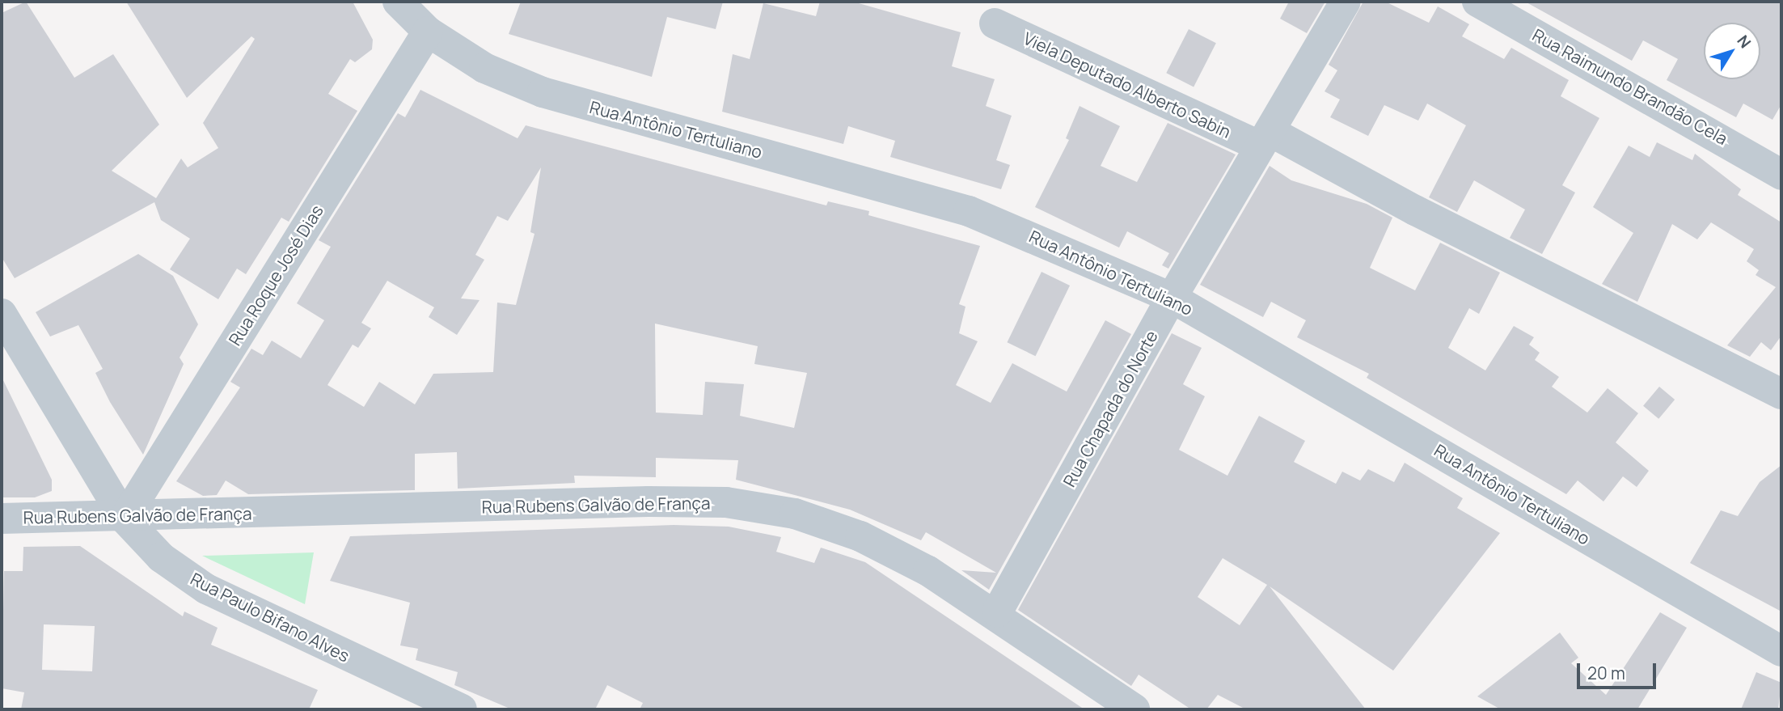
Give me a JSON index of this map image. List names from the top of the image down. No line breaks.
{"streets":{"street":["Viela Deputado Alberto Sabin","Rua Raimundo Brandão Cela","Rua Antônio Tertuliano","Rua Roque José Dias","Rua Chapada do Norte","Rua Rubens Galvão de França","Rua Paulo Bifano Alves"]},"crossings":[["Viela Deputado Alberto Sabin","Rua Chapada do Norte"],["Rua Antônio Tertuliano","Rua Roque José Dias"],["Rua Antônio Tertuliano","Rua Chapada do Norte"],["Rua Roque José Dias","Rua Rubens Galvão de França"],["Rua Roque José Dias","Rua Paulo Bifano Alves"],["Rua Chapada do Norte","Rua Rubens Galvão de França"],["Rua Rubens Galvão de França","Rua Paulo Bifano Alves"]],"scale_bar":"20 m","north":"top right"}
